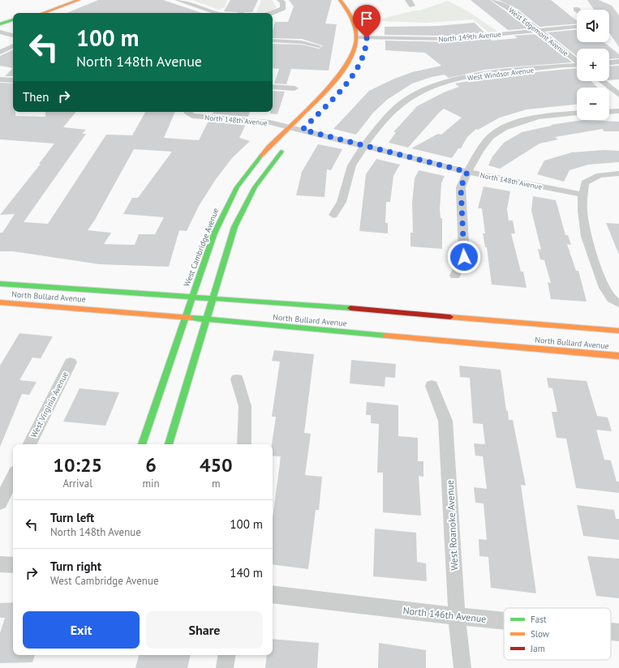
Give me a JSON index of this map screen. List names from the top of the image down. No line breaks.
{"streets":{"street":["West Edgemont Avenue","North 149th Avenue","West Windsor Avenue","North 148th Avenue","West Cambridge Avenue","North Bullard Avenue","West Virginia Avenue","West Roanoke Avenue","North 146th Avenue"]},"crossings":[["West Edgemont Avenue","North 149th Avenue"],["North 149th Avenue","West Cambridge Avenue"],["West Windsor Avenue","North 148th Avenue"],["North 148th Avenue","West Cambridge Avenue"],["West Cambridge Avenue","North Bullard Avenue"],["West Roanoke Avenue","North 146th Avenue"]],"legend":["Fast","Slow","Jam"],"page":{"map_buttons":["+","−"],"turn":["100 m","North 148th Avenue"],"then":"Then","eta":["10:25","Arrival","6","min","450","m"],"list":[{"name":"Turn left","note":"North 148th Avenue","value":"100 m"},{"name":"Turn right","note":"West Cambridge Avenue","value":"140 m"}],"buttons":["Exit","Share"]}}
